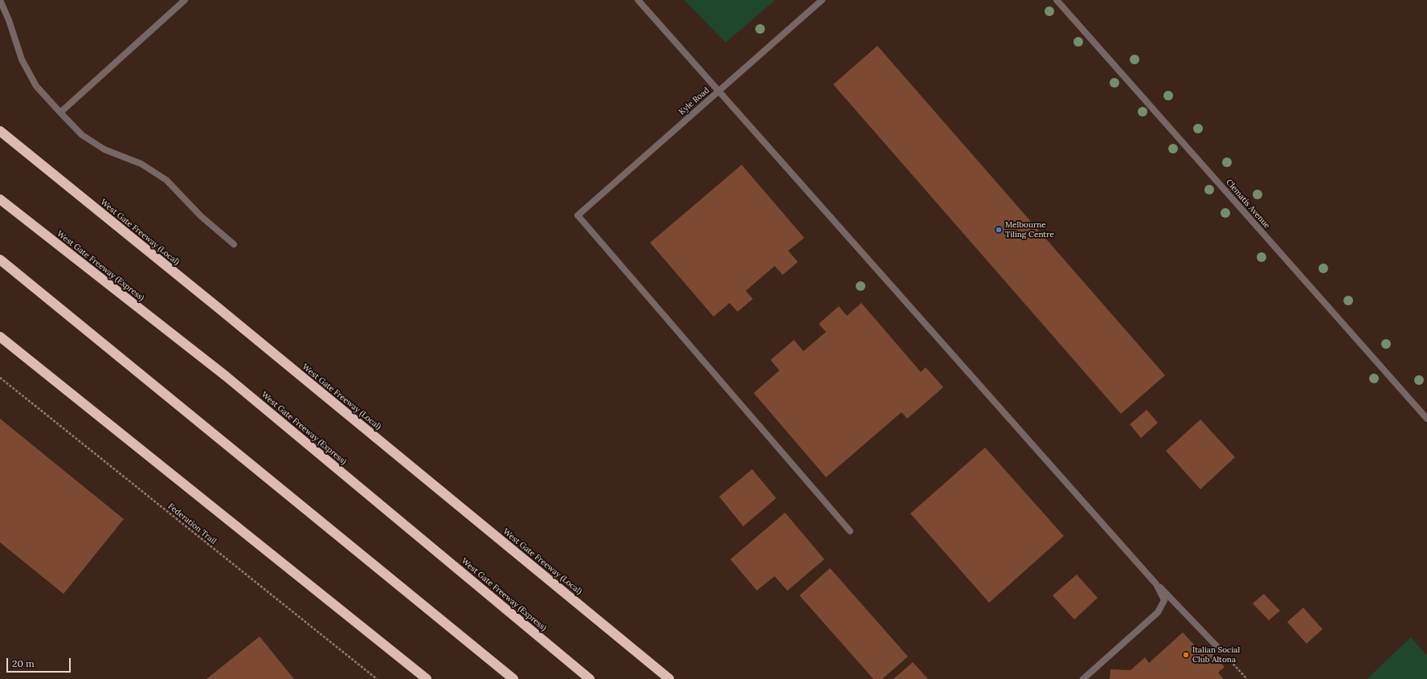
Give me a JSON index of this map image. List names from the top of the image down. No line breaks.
{"streets":{"highway":["West Gate Freeway (Local)","West Gate Freeway (Express)"],"street":["Kyle Road","Clematis Avenue"],"path":["Federation Trail"]},"places":["Melbourne Tiling Centre","Italian Social Club Altona"],"scale_bar":"20 m"}
